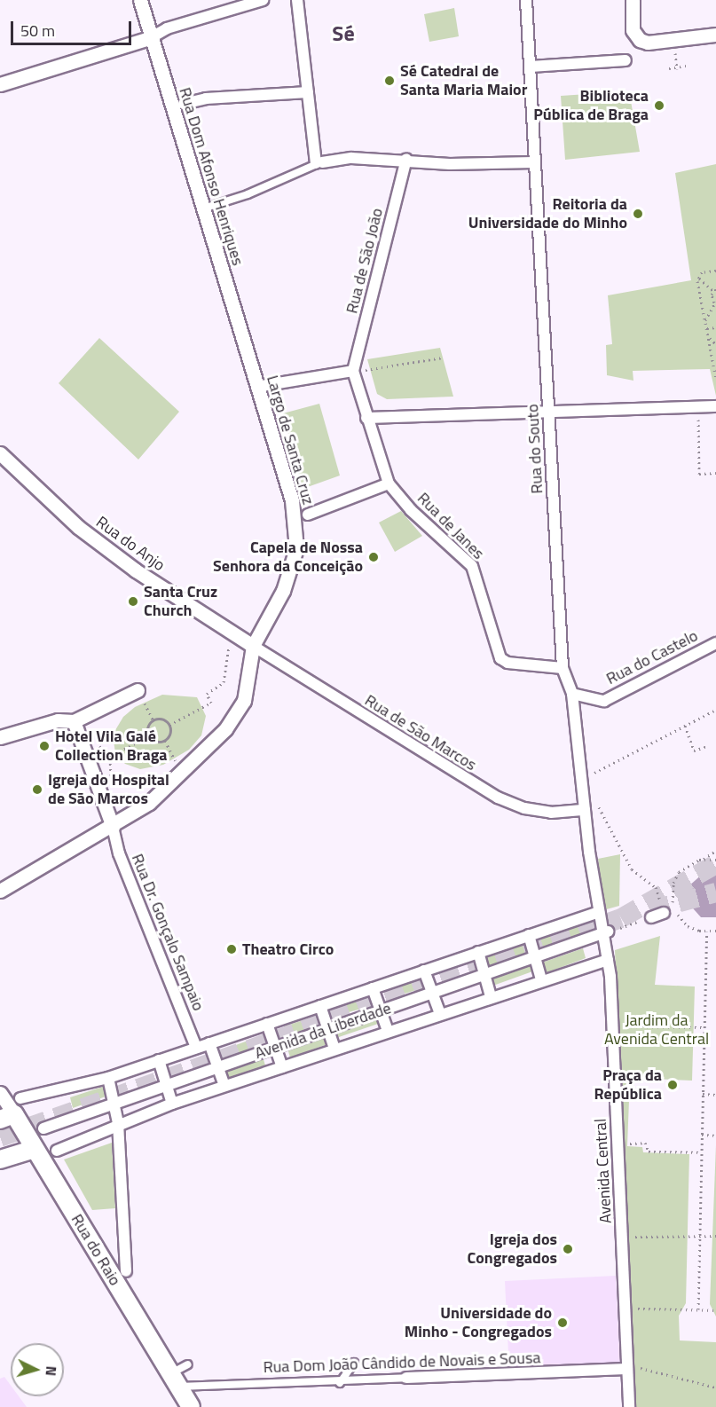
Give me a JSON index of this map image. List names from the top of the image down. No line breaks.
{"streets":{"street":["Rua Dom Afonso Henriques","Rua de São João","Largo de Santa Cruz","Rua do Souto","Rua de Janes","Rua do Anjo","Rua do Castelo","Rua de São Marcos","Rua Dr. Gonçalo Sampaio","Avenida da Liberdade","Avenida Central","Rua do Raio","Rua Dom João Cândido de Novais e Sousa"]},"crossings":[["Rua Dom Afonso Henriques","Largo de Santa Cruz"],["Largo de Santa Cruz","Rua do Anjo"],["Largo de Santa Cruz","Rua de São Marcos"],["Largo de Santa Cruz","Rua Dr. Gonçalo Sampaio"],["Rua do Souto","Rua de Janes"],["Rua do Souto","Rua do Castelo"],["Rua do Souto","Rua de São Marcos"],["Rua do Souto","Avenida Central"],["Rua do Anjo","Rua de São Marcos"],["Rua de São Marcos","Avenida Central"],["Avenida da Liberdade","Avenida Central"],["Avenida Central","Rua Dom João Cândido de Novais e Sousa"],["Rua do Raio","Rua Dom João Cândido de Novais e Sousa"]],"districts":["Sé"],"parks":["Jardim da Avenida Central"],"places":["Sé Catedral de Santa Maria Maior","Biblioteca Pública de Braga","Reitoria da Universidade do Minho","Capela de Nossa Senhora da Conceição","Santa Cruz Church","Hotel Vila Galé Collection Braga","Igreja do Hospital de São Marcos","Theatro Circo","Praça da República","Igreja dos Congregados","Universidade do Minho - Congregados"],"scale_bar":"50 m","north":"right"}
